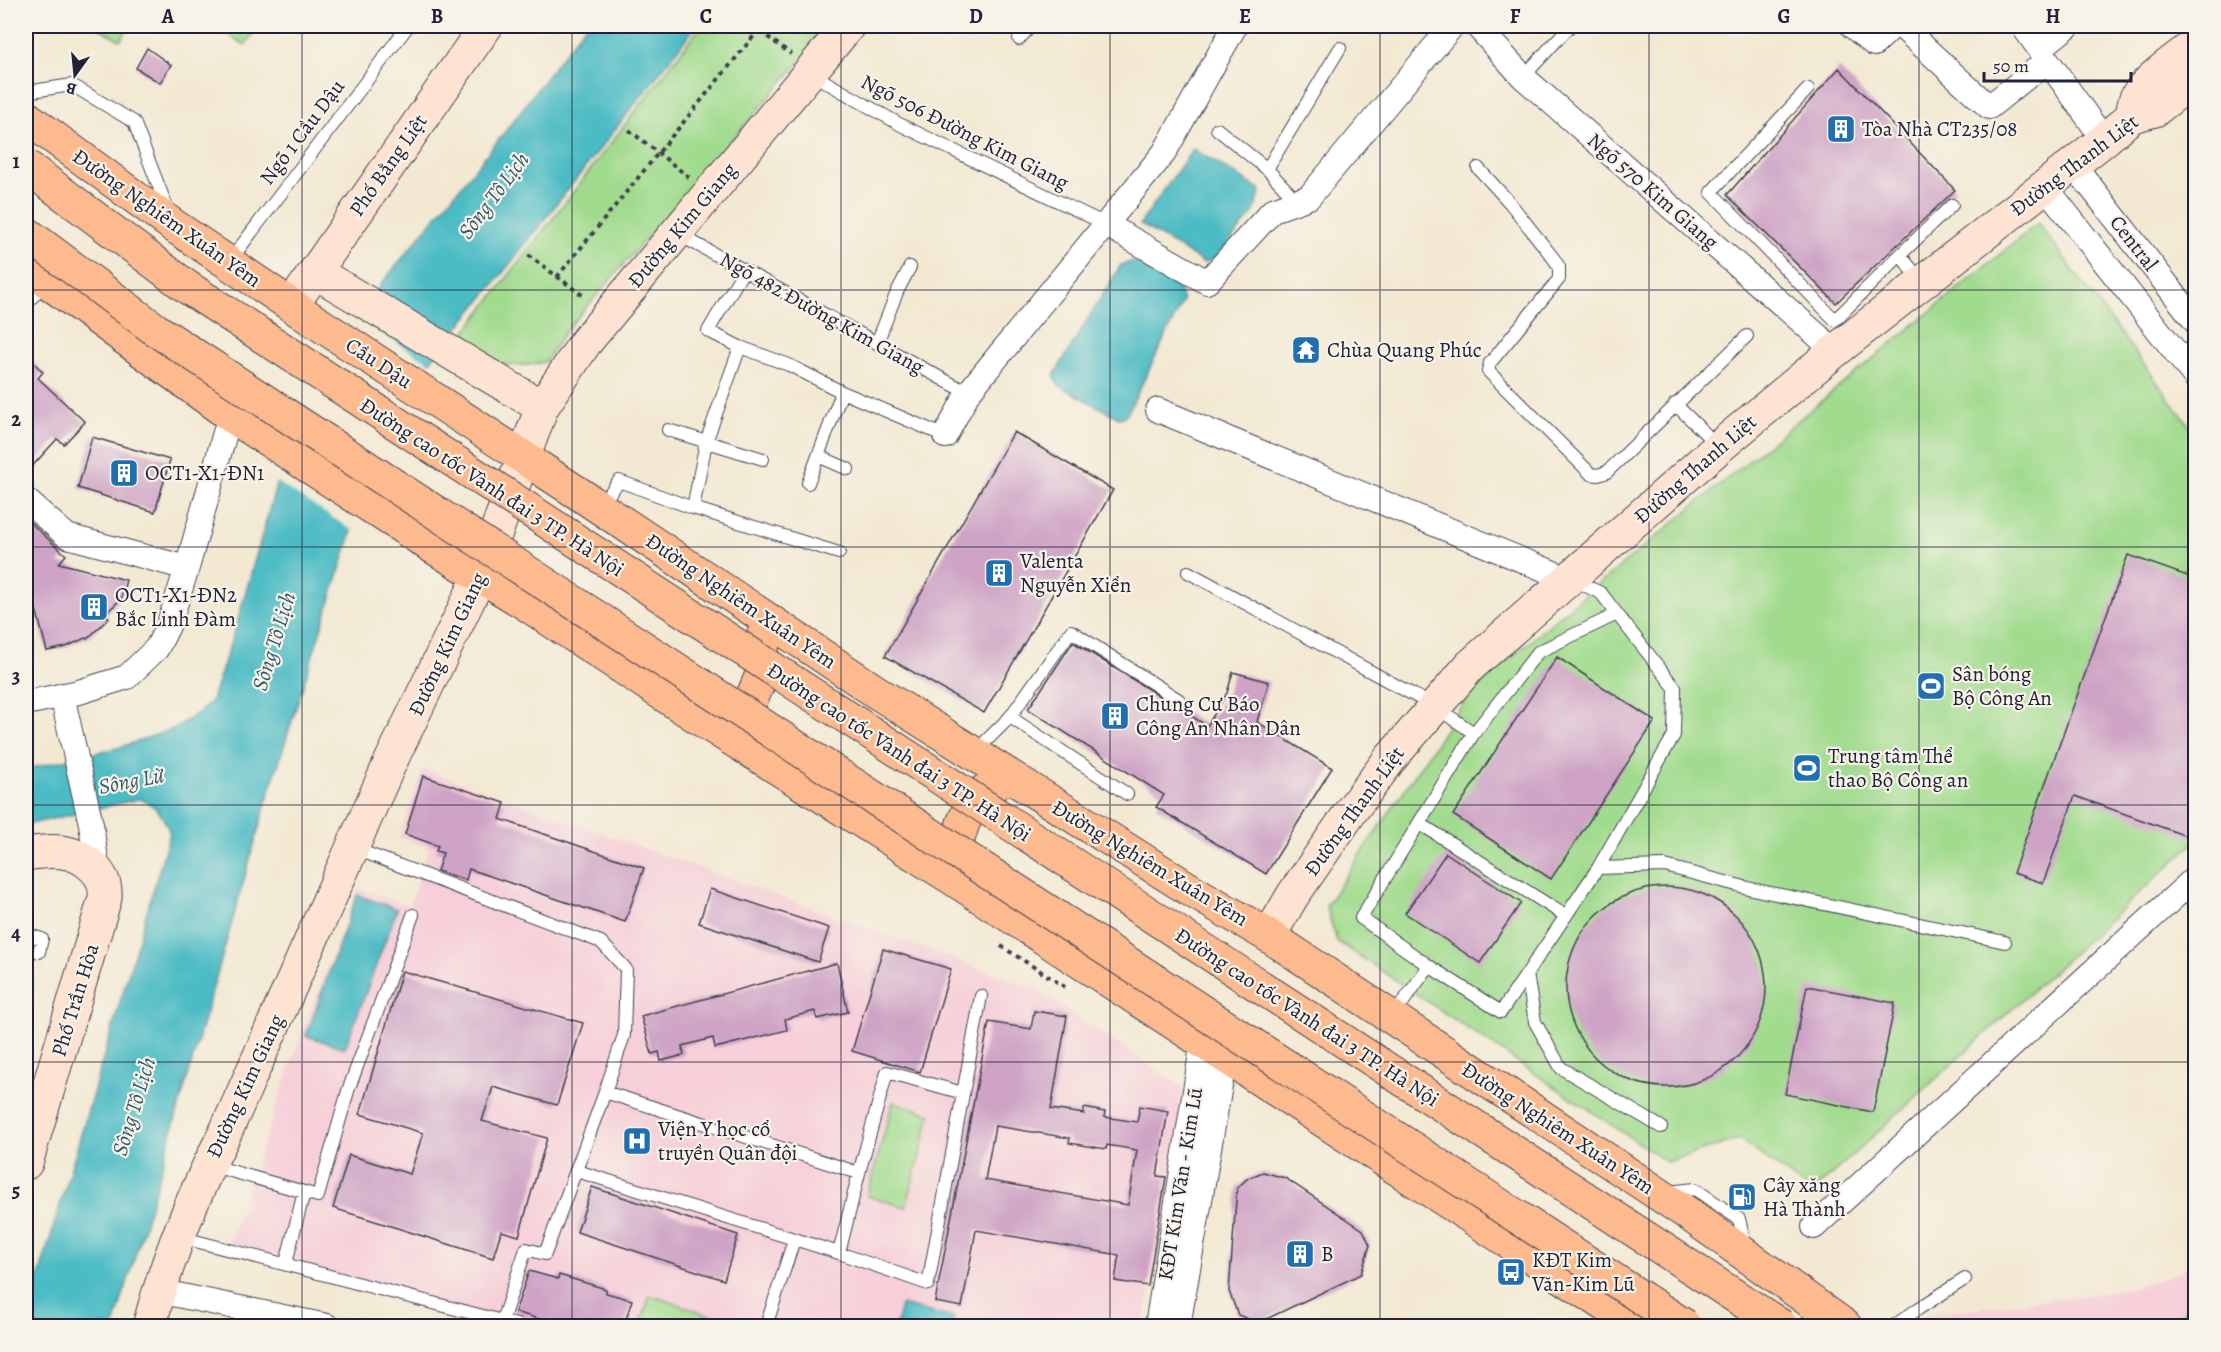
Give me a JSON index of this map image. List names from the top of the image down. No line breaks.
{"streets":{"main road":["Đường Nghiêm Xuân Yêm","Cầu Dậu","Đường cao tốc Vành đai 3 TP. Hà Nội"],"street":["Phố Bằng Liệt","Đường Thanh Liệt","Ngõ 570 Kim Giang","Đường Kim Giang","Central","Phố Trần Hòa","KĐT Kim Văn - Kim Lũ"],"lane":["Ngõ 1 Cầu Dậu","Ngõ 506 Đường Kim Giang","Ngõ 482 Đường Kim Giang"]},"crossings":[["Ngõ 1 Cầu Dậu","Đường Nghiêm Xuân Yêm"],["Ngõ 506 Đường Kim Giang","Đường Kim Giang"],["Phố Bằng Liệt","Đường Nghiêm Xuân Yêm"],["Phố Bằng Liệt","Cầu Dậu"],["Đường Thanh Liệt","Ngõ 570 Kim Giang"],["Đường Thanh Liệt","Đường Nghiêm Xuân Yêm"],["Đường Thanh Liệt","Central"],["Đường Nghiêm Xuân Yêm","Đường Kim Giang"],["Đường Nghiêm Xuân Yêm","Cầu Dậu"],["Đường Kim Giang","Ngõ 482 Đường Kim Giang"],["Đường Kim Giang","Cầu Dậu"]],"water":["Sông Tô Lịch","Sông Lừ"],"places":{"building":["Tòa Nhà CT235/08","OCT1-X1-ĐN1","Valenta Nguyễn Xiển","OCT1-X1-ĐN2 Bắc Linh Đàm","Chung Cư Báo Công An Nhân Dân","B"],"temple":["Chùa Quang Phúc"],"sports":["Sân bóng Bộ Công An","Trung tâm Thể thao Bộ Công an"],"hospital":["Viện Y học cổ truyền Quân đội"],"fuel station":["Cây xăng Hà Thành"],"bus stop":["KĐT Kim Văn-Kim Lũ"]},"scale_bar":"50 m","north":"bottom","grid":{"columns":["A","B","C","D","E","F","G","H"],"rows":["1","2","3","4","5"]}}
